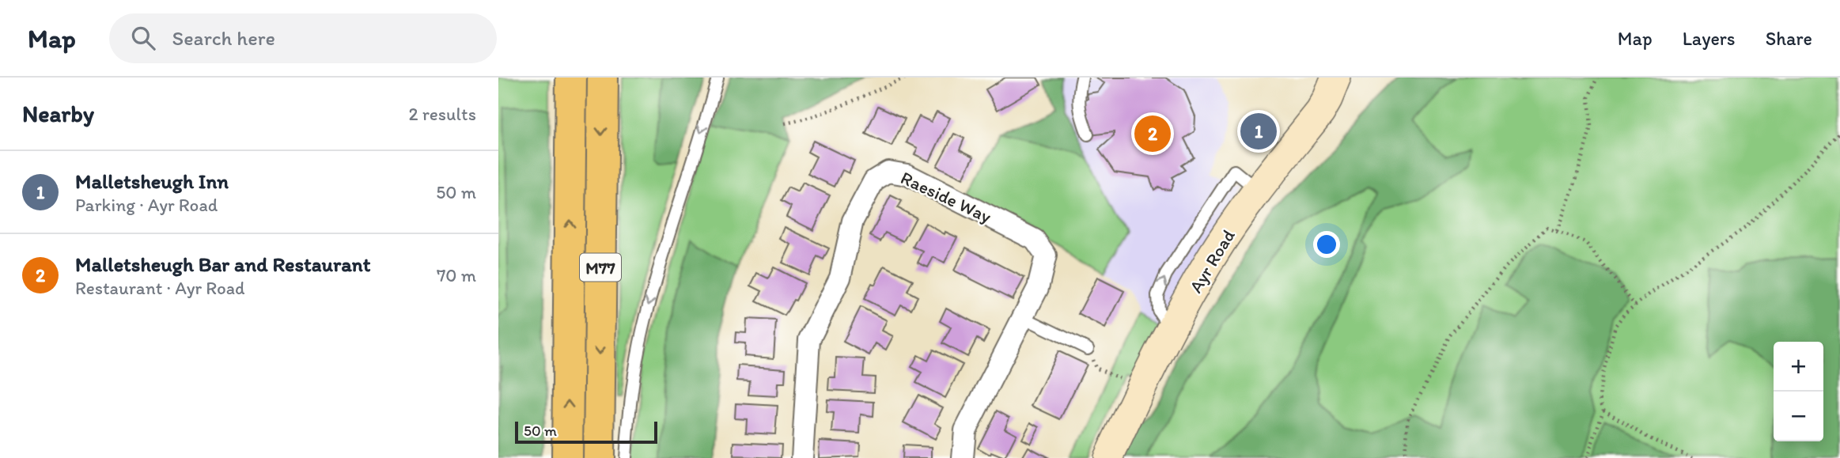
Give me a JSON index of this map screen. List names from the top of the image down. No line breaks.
{"streets":{"highway":["M77"],"street":["Raeside Way","Ayr Road"]},"scale_bar":"50 m","page":{"header":"Map","search":"Search here","nav":["Map","Layers","Share"],"heading":["Nearby","2 results"],"pins":["1","2"],"list":[{"mark":"1","name":"Malletsheugh Inn","note":"Parking · Ayr Road","value":"50 m"},{"mark":"2","name":"Malletsheugh Bar and Restaurant","note":"Restaurant · Ayr Road","value":"70 m"}],"map_buttons":["+","−"],"scale":"50 m"}}
